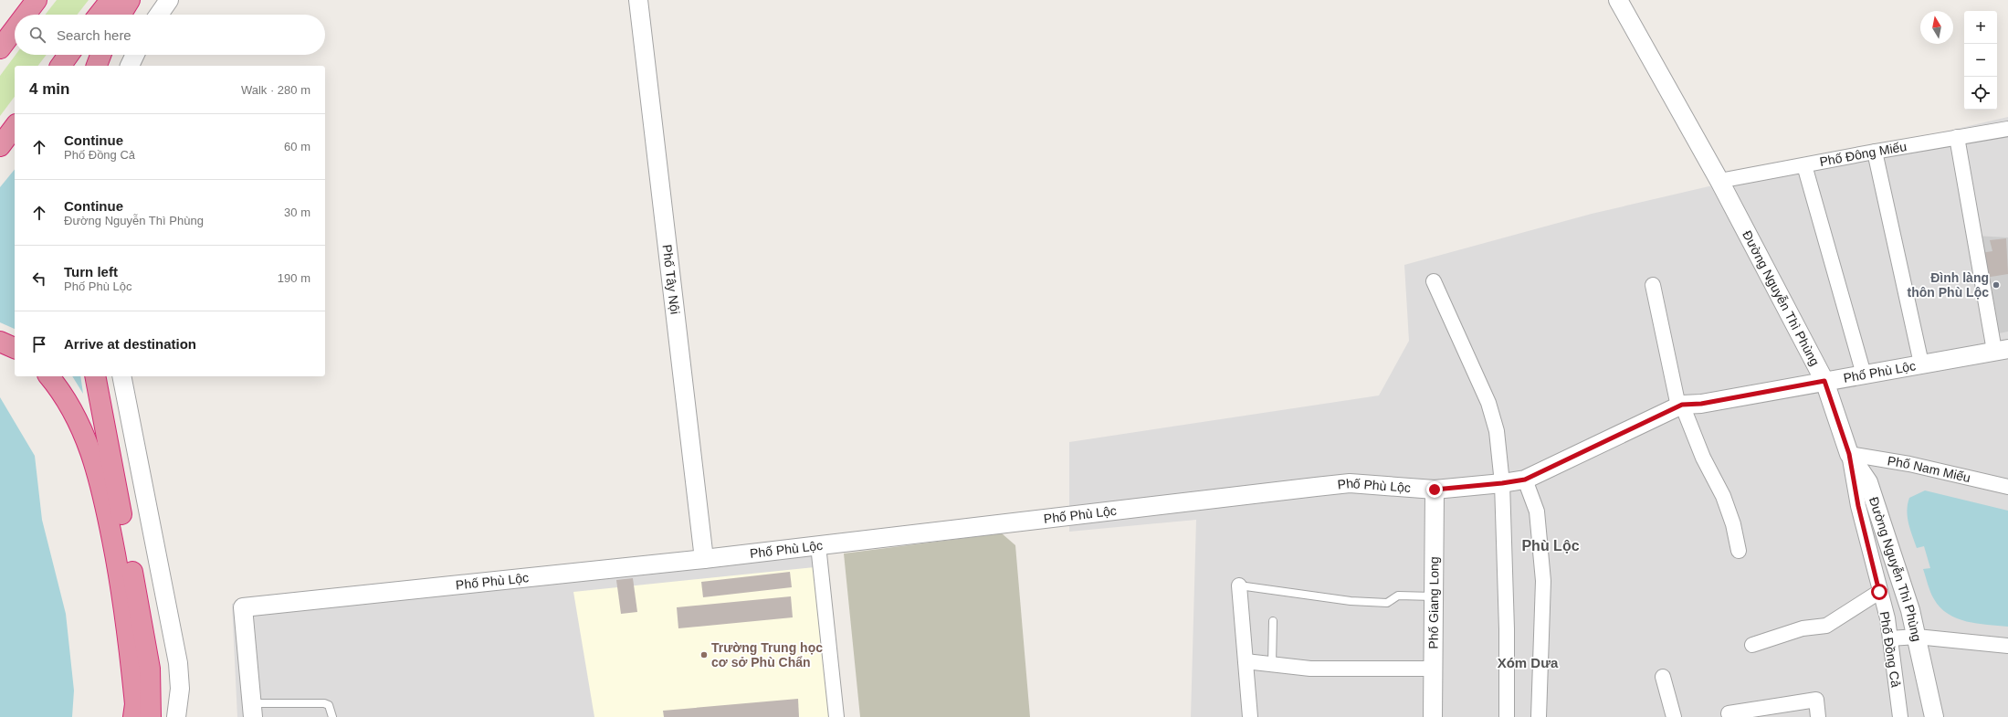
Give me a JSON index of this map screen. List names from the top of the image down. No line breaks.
{"streets":{"street":["Phố Đông Miếu","Phố Tây Nội","Đường Nguyễn Thì Phùng","Phố Phù Lộc","Phố Nam Miếu","Phố Giang Long","Phố Đồng Cả"]},"crossings":[["Phố Đông Miếu","Đường Nguyễn Thì Phùng"],["Phố Tây Nội","Phố Phù Lộc"],["Đường Nguyễn Thì Phùng","Phố Phù Lộc"],["Đường Nguyễn Thì Phùng","Phố Nam Miếu"],["Đường Nguyễn Thì Phùng","Phố Đồng Cả"],["Phố Phù Lộc","Phố Giang Long"],["Phố Nam Miếu","Phố Đồng Cả"]],"districts":["Phù Lộc","Xóm Dưa"],"places":["Đình làng thôn Phù Lộc","Trường Trung học cơ sở Phù Chẩn"],"north":"top","page":{"map_buttons":["+","−"],"search":"Search here","heading":["4 min","Walk · 280 m"],"list":[["Continue","Phố Đồng Cả","60 m"],["Continue","Đường Nguyễn Thì Phùng","30 m"],["Turn left","Phố Phù Lộc","190 m"],"Arrive at destination"]}}
